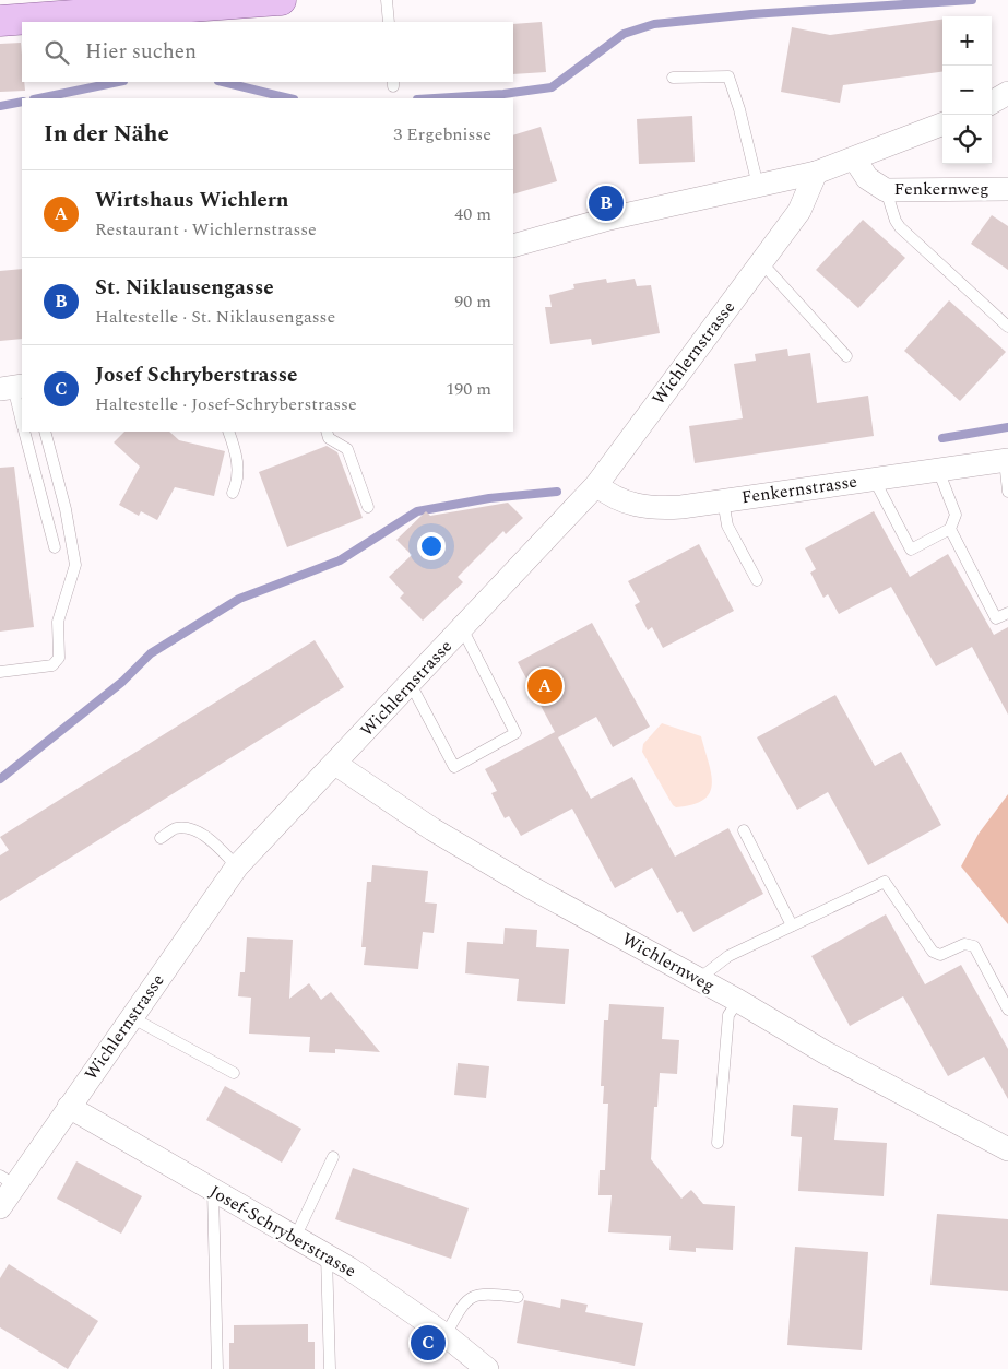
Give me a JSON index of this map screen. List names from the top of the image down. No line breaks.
{"streets":{"street":["Fenkernweg","Wichlernstrasse","Fenkernstrasse","Wichlernweg","Josef-Schryberstrasse"]},"crossings":[["Wichlernstrasse","Fenkernstrasse"],["Wichlernstrasse","Wichlernweg"],["Wichlernstrasse","Josef-Schryberstrasse"]],"page":{"map_buttons":["+","−"],"search":"Hier suchen","heading":["In der Nähe","3 Ergebnisse"],"list":[{"mark":"A","name":"Wirtshaus Wichlern","note":"Restaurant · Wichlernstrasse","value":"40 m"},{"mark":"B","name":"St. Niklausengasse","note":"Haltestelle · St. Niklausengasse","value":"90 m"},{"mark":"C","name":"Josef Schryberstrasse","note":"Haltestelle · Josef-Schryberstrasse","value":"190 m"}],"pins":["B","A","C"]}}
